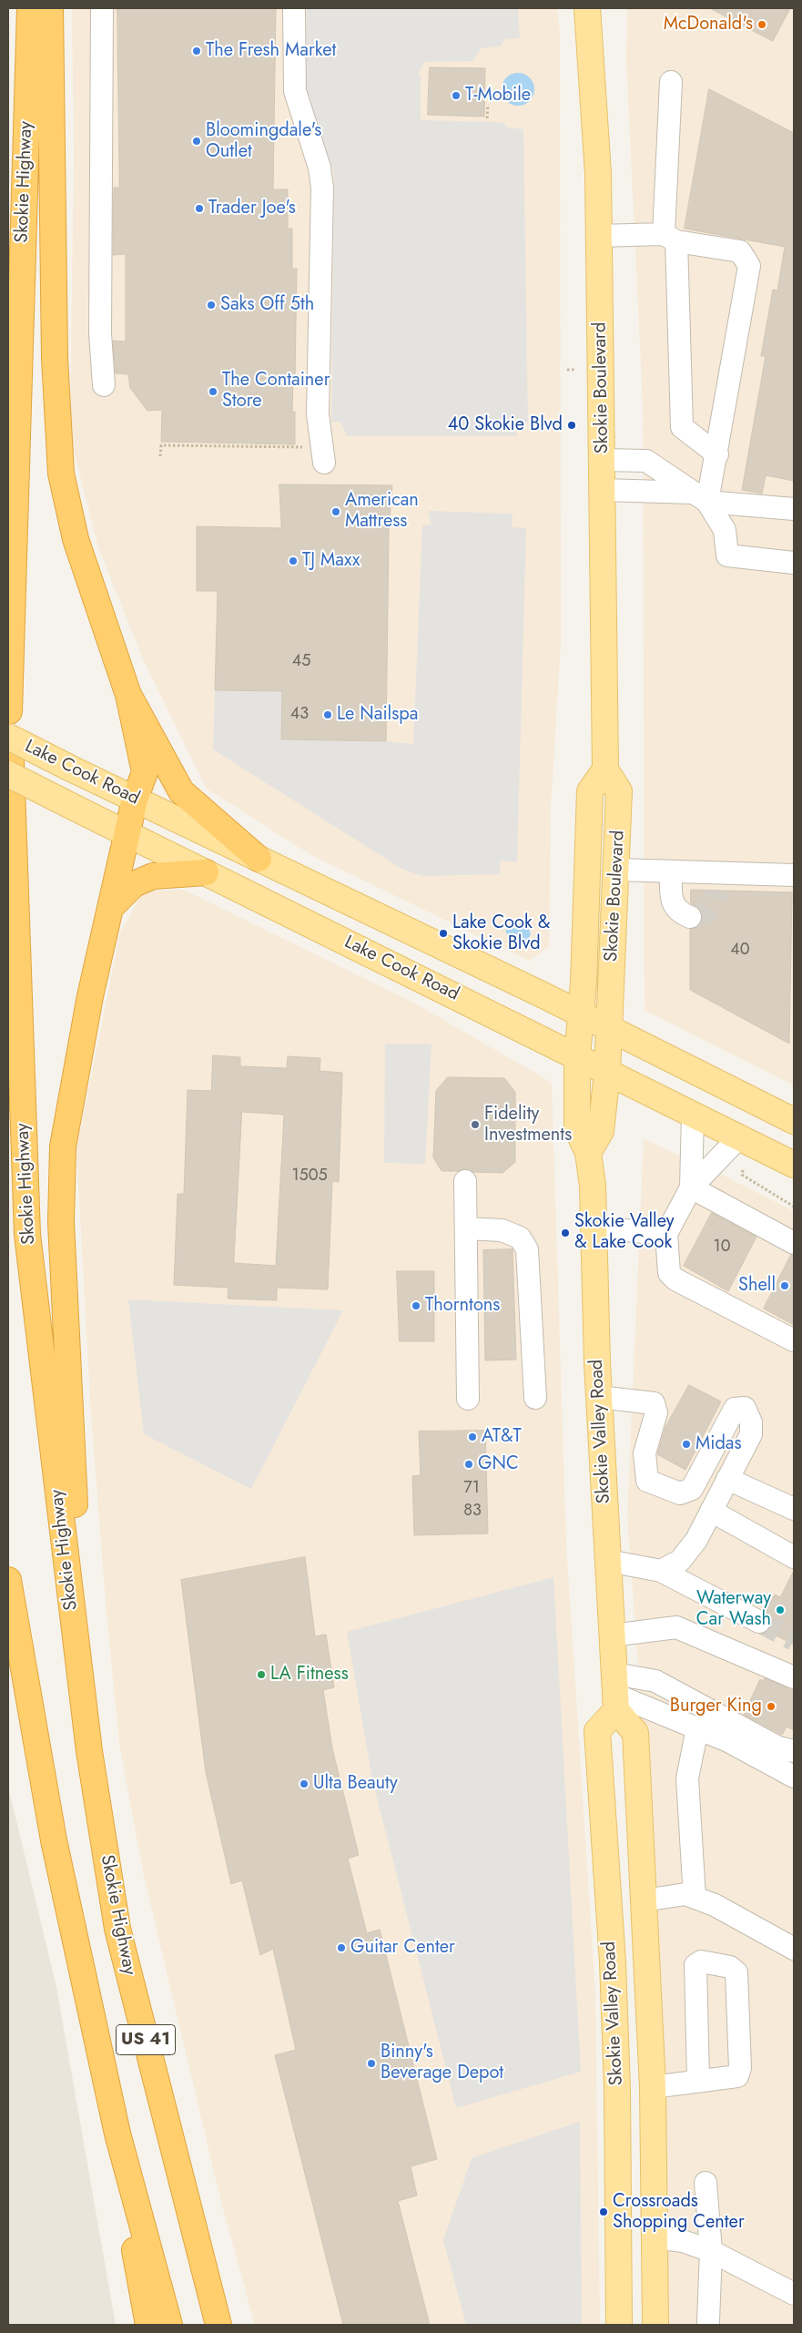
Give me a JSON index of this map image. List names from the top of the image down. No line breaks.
{"streets":{"highway":["Skokie Highway","US 41"],"main road":["Skokie Boulevard","Lake Cook Road","Skokie Valley Road"]},"crossings":[["Skokie Highway","Lake Cook Road"],["Skokie Boulevard","Lake Cook Road"],["Skokie Boulevard","Skokie Valley Road"],["Lake Cook Road","Skokie Valley Road"]],"places":["McDonald's","The Fresh Market","T-Mobile","Bloomingdale's Outlet","Trader Joe's","Saks Off 5th","The Container Store","40 Skokie Blvd","American Mattress","TJ Maxx","Le Nailspa","Lake Cook & Skokie Blvd","Fidelity Investments","Skokie Valley & Lake Cook","Shell","Thorntons","AT&T","Midas","GNC","Waterway Car Wash","LA Fitness","Burger King","Ulta Beauty","Guitar Center","Binny's Beverage Depot","Crossroads Shopping Center"],"house_numbers":["45","43","40","1505","10","71","83"]}
